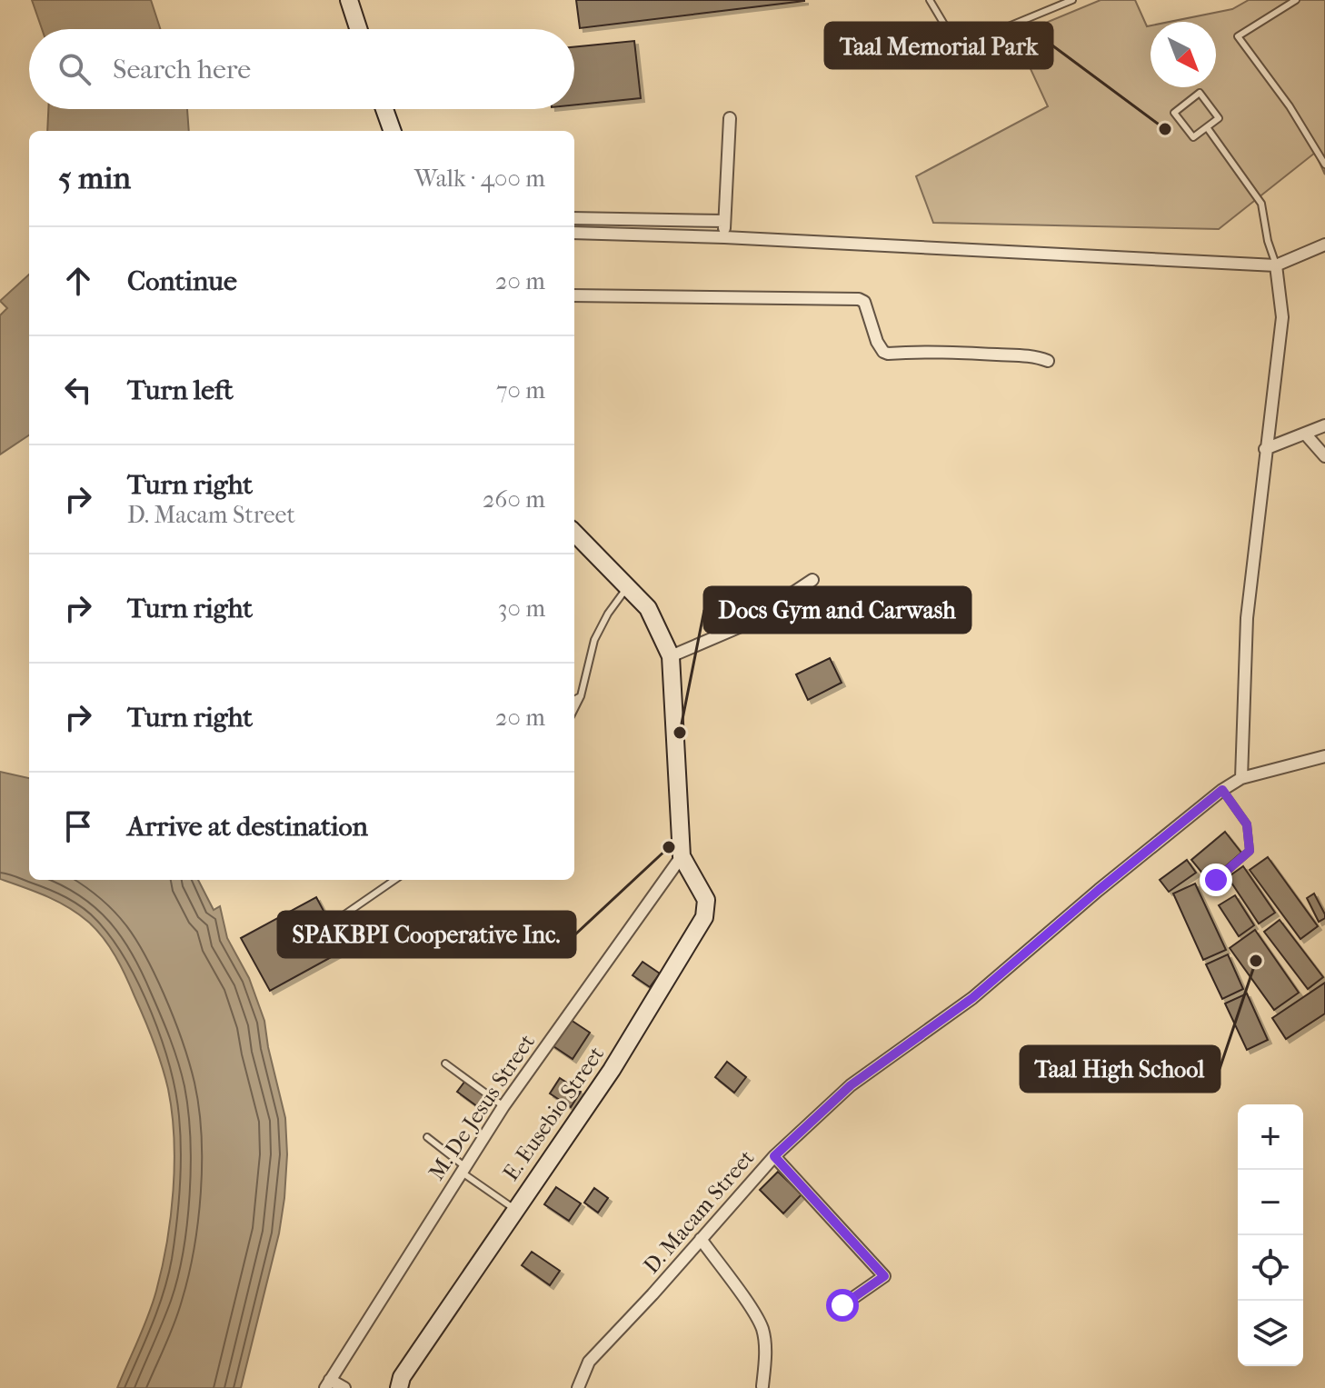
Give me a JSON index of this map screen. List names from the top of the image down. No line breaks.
{"streets":{"main road":["E. Eusebio Street"],"street":["M. De Jesus Street","D. Macam Street"]},"crossings":[["M. De Jesus Street","E. Eusebio Street"]],"places":["Taal Memorial Park","Docs Gym and Carwash","SPAKBPI Cooperative Inc.","Taal High School"],"north":"bottom right","page":{"search":"Search here","heading":["5 min","Walk · 400 m"],"list":[["Continue","20 m"],["Turn left","70 m"],["Turn right","D. Macam Street","260 m"],["Turn right","30 m"],["Turn right","20 m"],"Arrive at destination"],"map_buttons":["+","−"]}}
